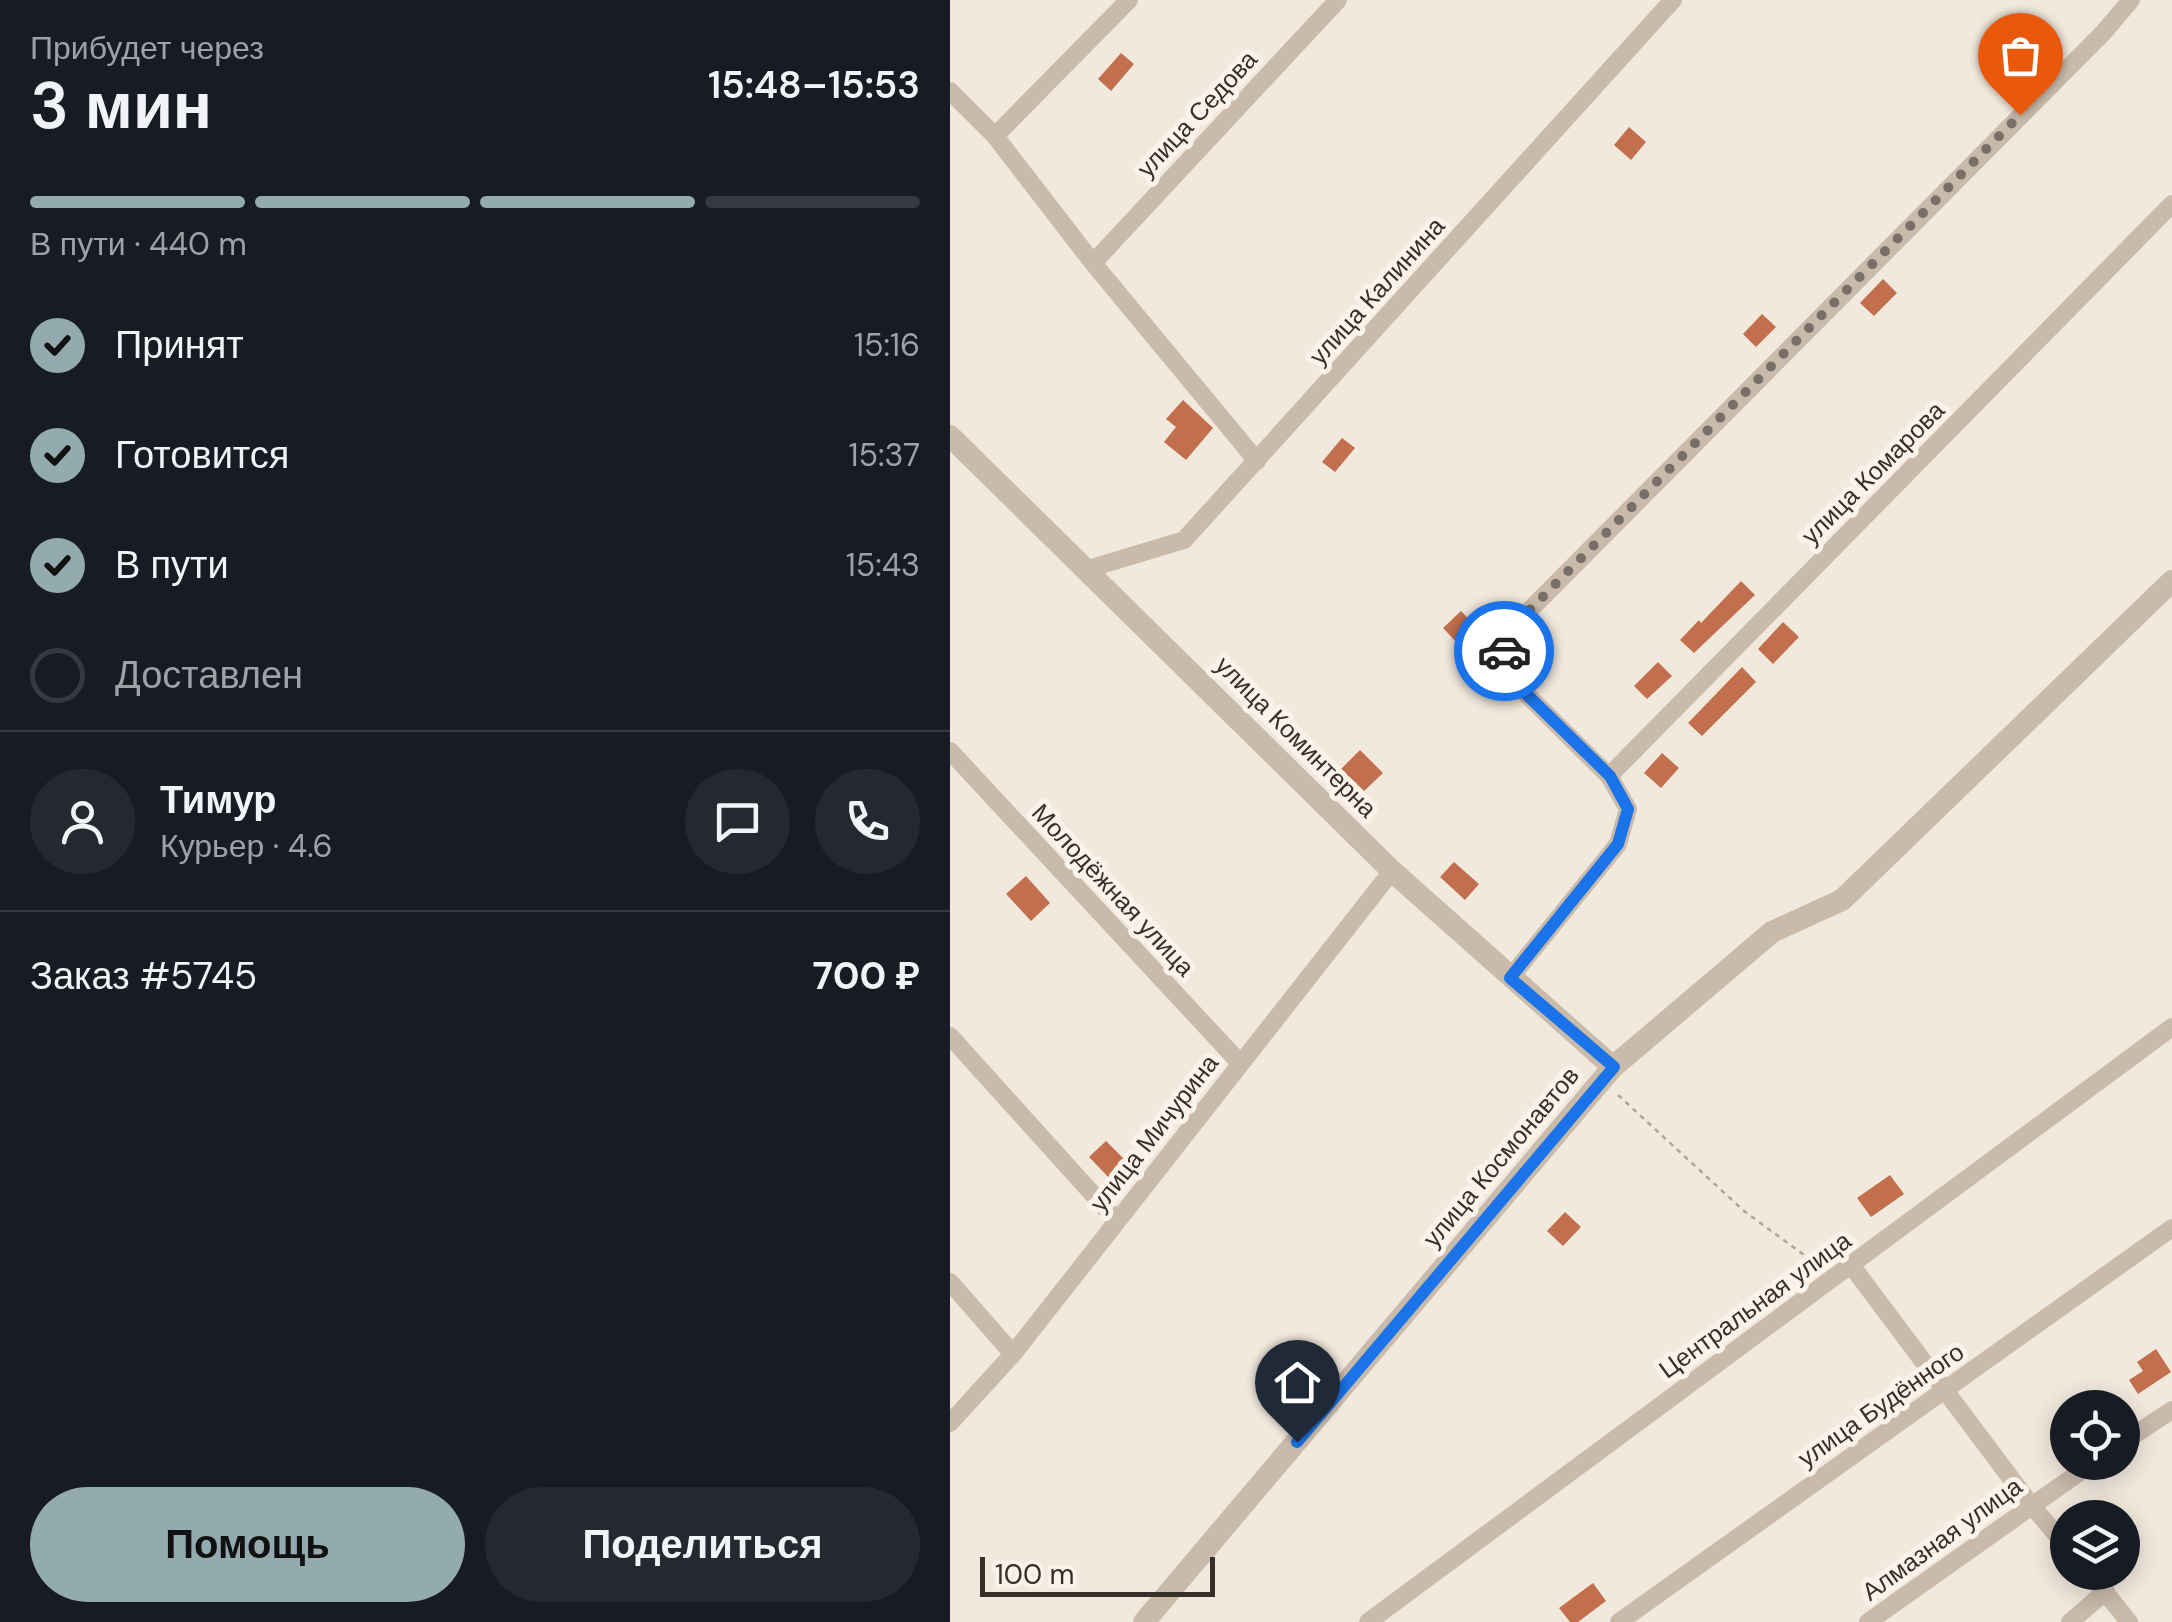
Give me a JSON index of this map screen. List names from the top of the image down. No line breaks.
{"streets":{"street":["улица Седова","улица Калинина","улица Комарова","улица Коминтерна","Молодёжная улица","улица Мичурина","улица Космонавтов","Центральная улица","улица Будённого","Алмазная улица"]},"crossings":[["улица Калинина","улица Коминтерна"],["улица Коминтерна","улица Мичурина"],["улица Коминтерна","улица Космонавтов"],["Молодёжная улица","улица Мичурина"]],"scale_bar":"100 m","page":{"heading":["3 мин","Прибудет через","15:48–15:53"],"panel":["Тимур","Курьер · 4.6","Заказ #5745","700 ₽"],"bar":"В пути · 440 m","list":[["Принят","15:16"],["Готовится","15:37"],["В пути","15:43"],"Доставлен"],"buttons":["Помощь","Поделиться"],"scale":"100 m"}}
